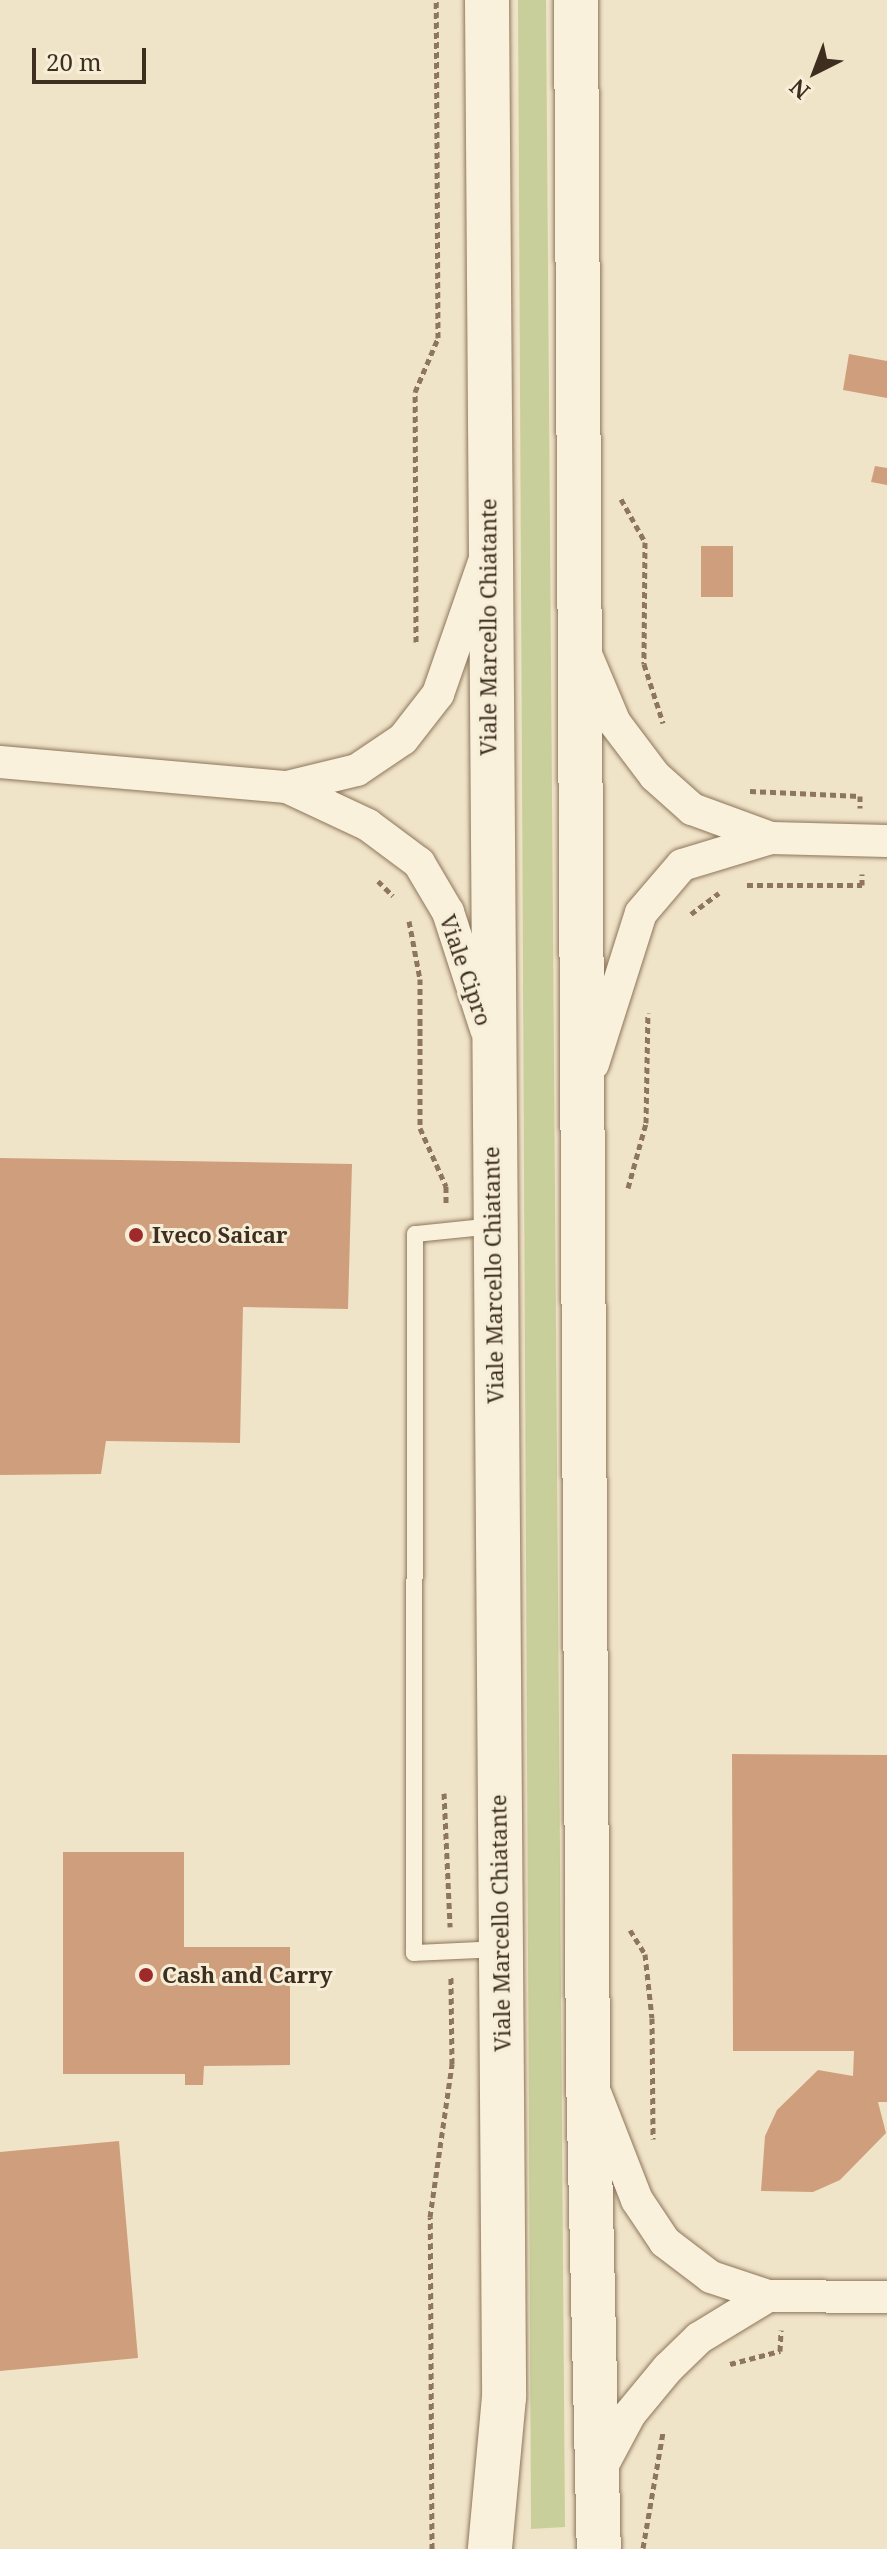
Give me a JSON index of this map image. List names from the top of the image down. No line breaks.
{"streets":{"street":["Viale Marcello Chiatante","Viale Cipro"]},"crossings":[["Viale Marcello Chiatante","Viale Cipro"]],"places":["Iveco Saicar","Cash and Carry"],"scale_bar":"20 m","north":"bottom left"}
